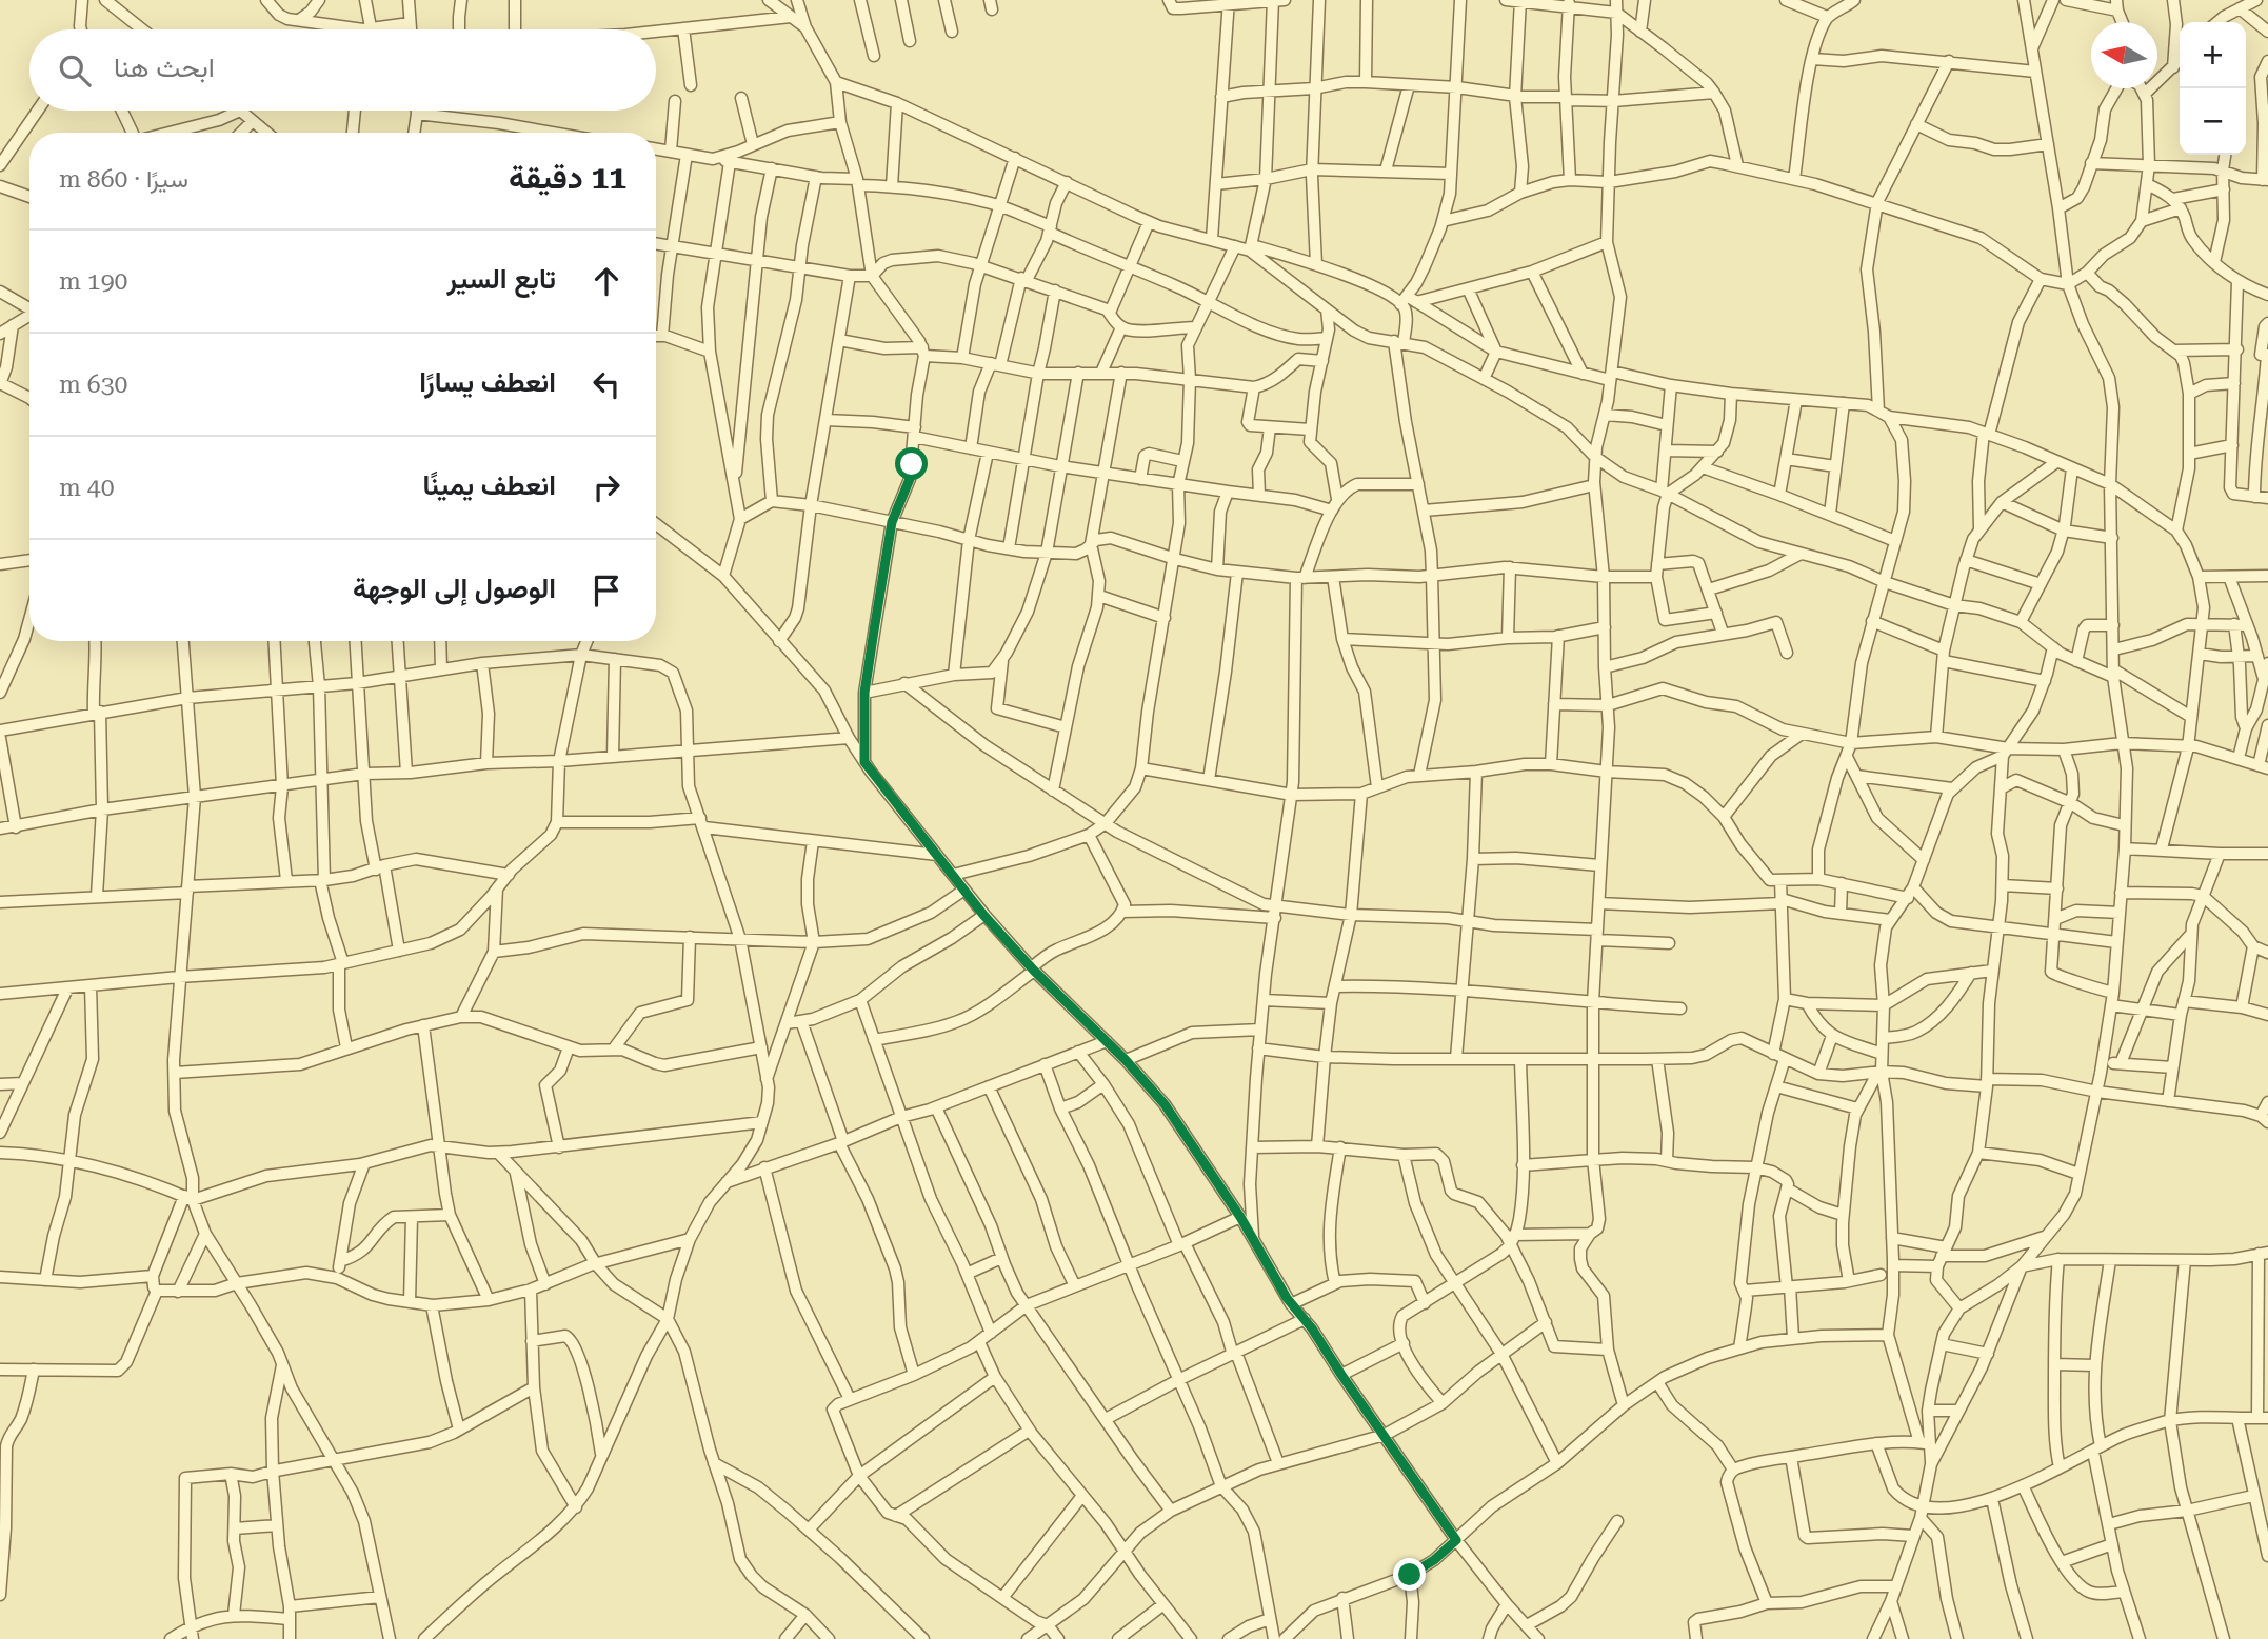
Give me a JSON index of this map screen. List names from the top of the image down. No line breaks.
{"north":"left","page":{"map_buttons":["+","−"],"search":"ابحث هنا","heading":["11 دقيقة","سيرًا · 860 m"],"list":[["تابع السير","190 m"],["انعطف يسارًا","630 m"],["انعطف يمينًا","40 m"],"الوصول إلى الوجهة"]}}
